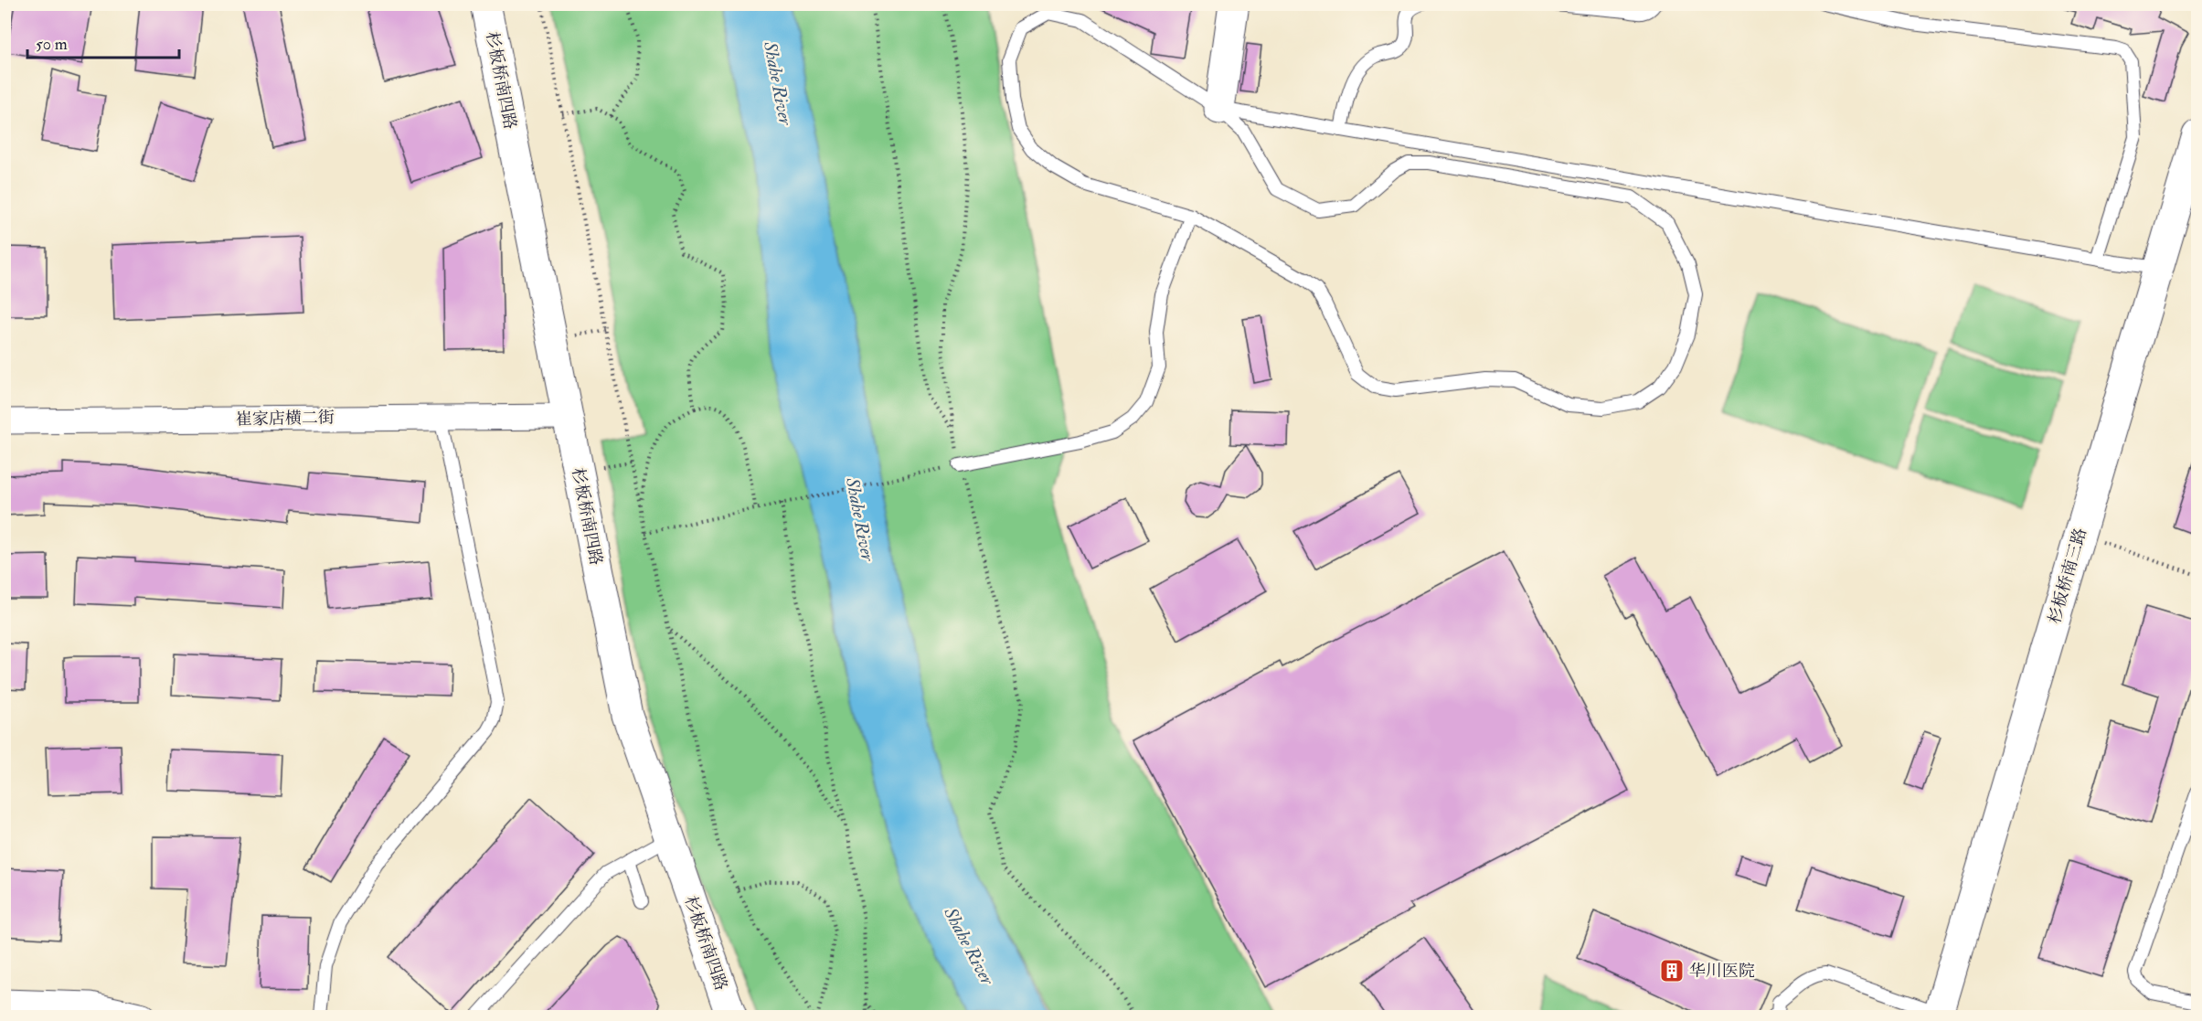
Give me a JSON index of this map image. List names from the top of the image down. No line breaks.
{"streets":{"street":["杉板桥南四路","崔家店横二街","杉板桥南三路"]},"crossings":[["杉板桥南四路","崔家店横二街"]],"water":["Shahe River"],"places":{"building":["华川医院"]},"scale_bar":"50 m"}
